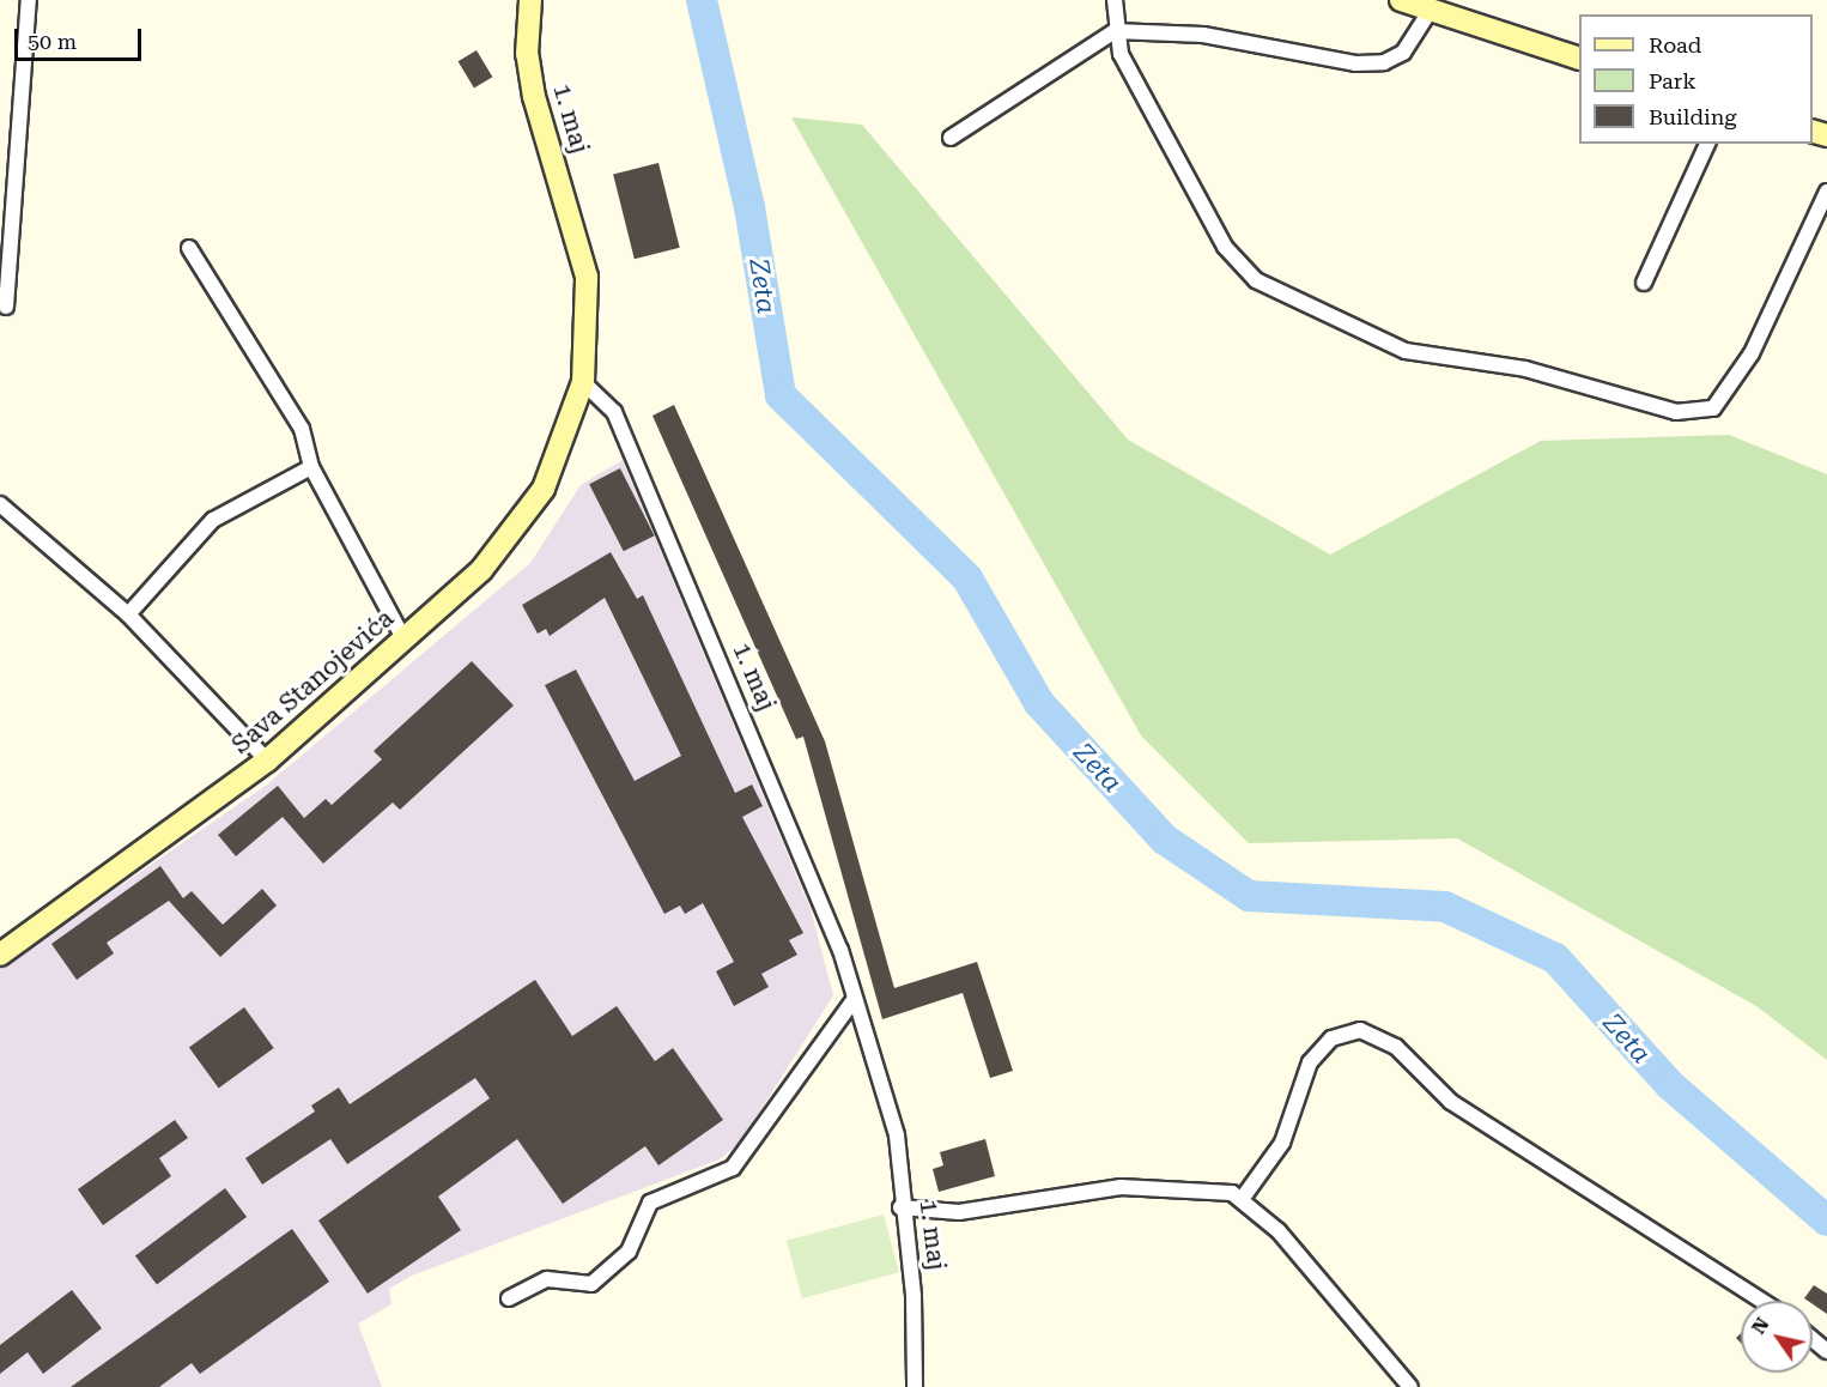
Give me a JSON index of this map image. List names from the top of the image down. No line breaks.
{"streets":{"street":["1. maj","Sava Stanojevića"]},"crossings":[["1. maj","Sava Stanojevića"]],"water":["Zeta"],"legend":["Road","Park","Building"],"scale_bar":"50 m","north":"top left"}
